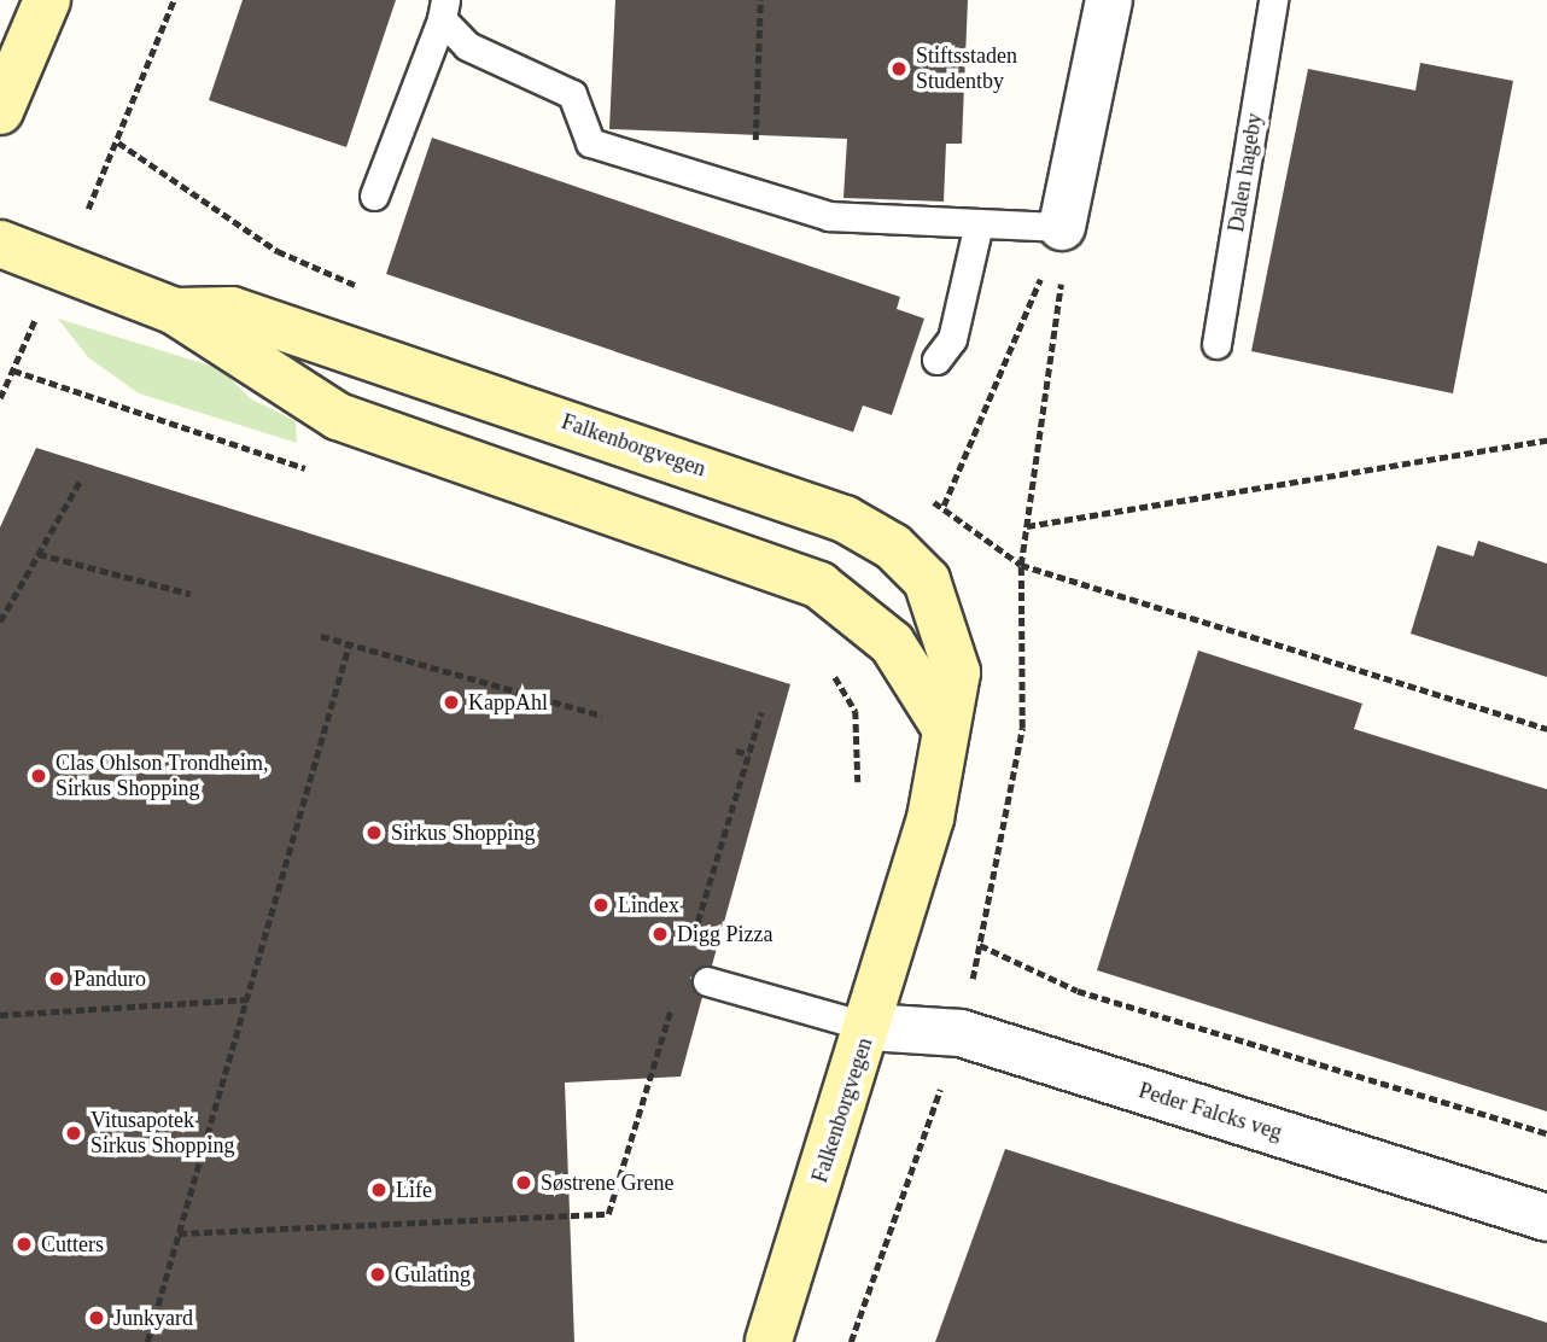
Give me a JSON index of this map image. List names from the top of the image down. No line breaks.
{"streets":{"main road":["Falkenborgvegen"],"street":["Peder Falcks veg"],"lane":["Dalen hageby"]},"crossings":[["Falkenborgvegen","Peder Falcks veg"]],"places":["Stiftsstaden Studentby","KappAhl","Clas Ohlson Trondheim, Sirkus Shopping","Sirkus Shopping","Lindex","Digg Pizza","Panduro","Vitusapotek Sirkus Shopping","Søstrene Grene","Life","Cutters","Gulating","Junkyard"]}
